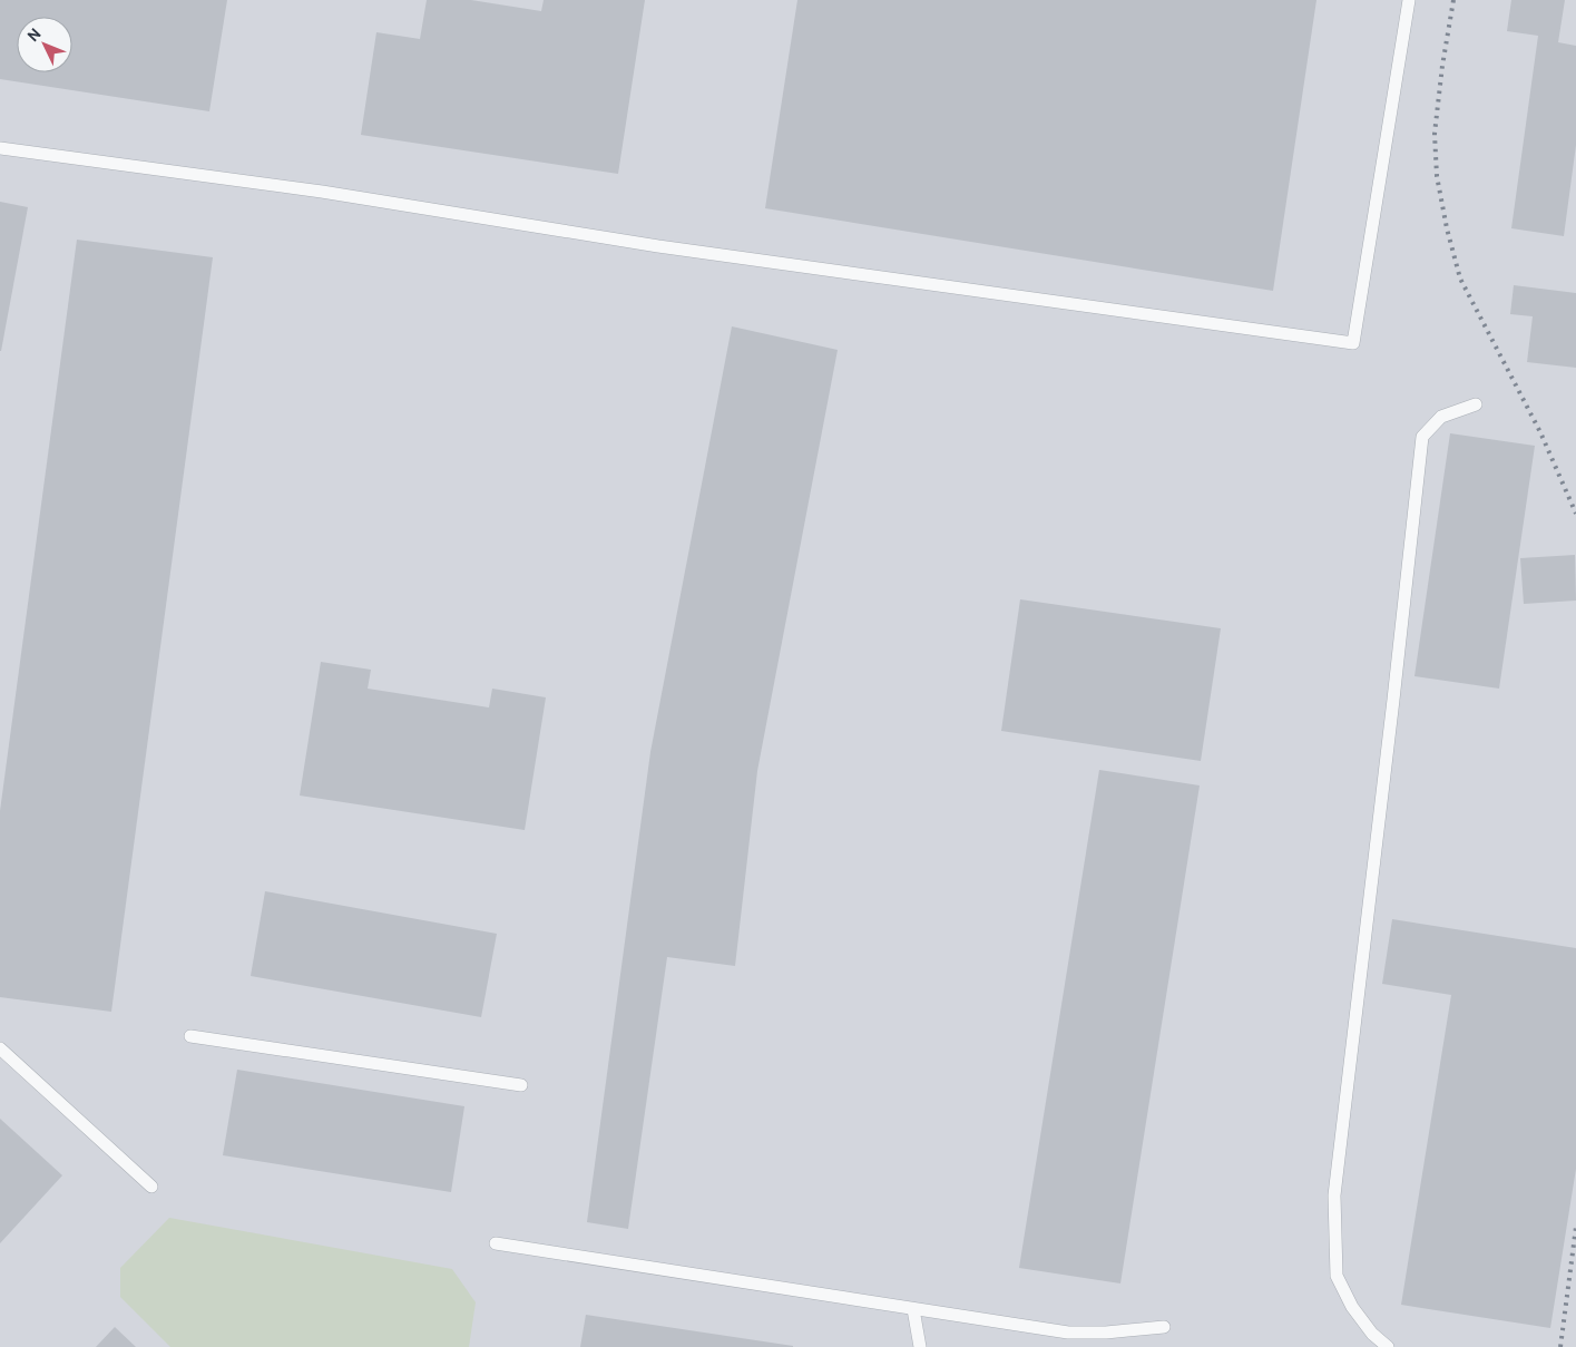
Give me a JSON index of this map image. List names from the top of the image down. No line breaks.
{"north":"top left"}
